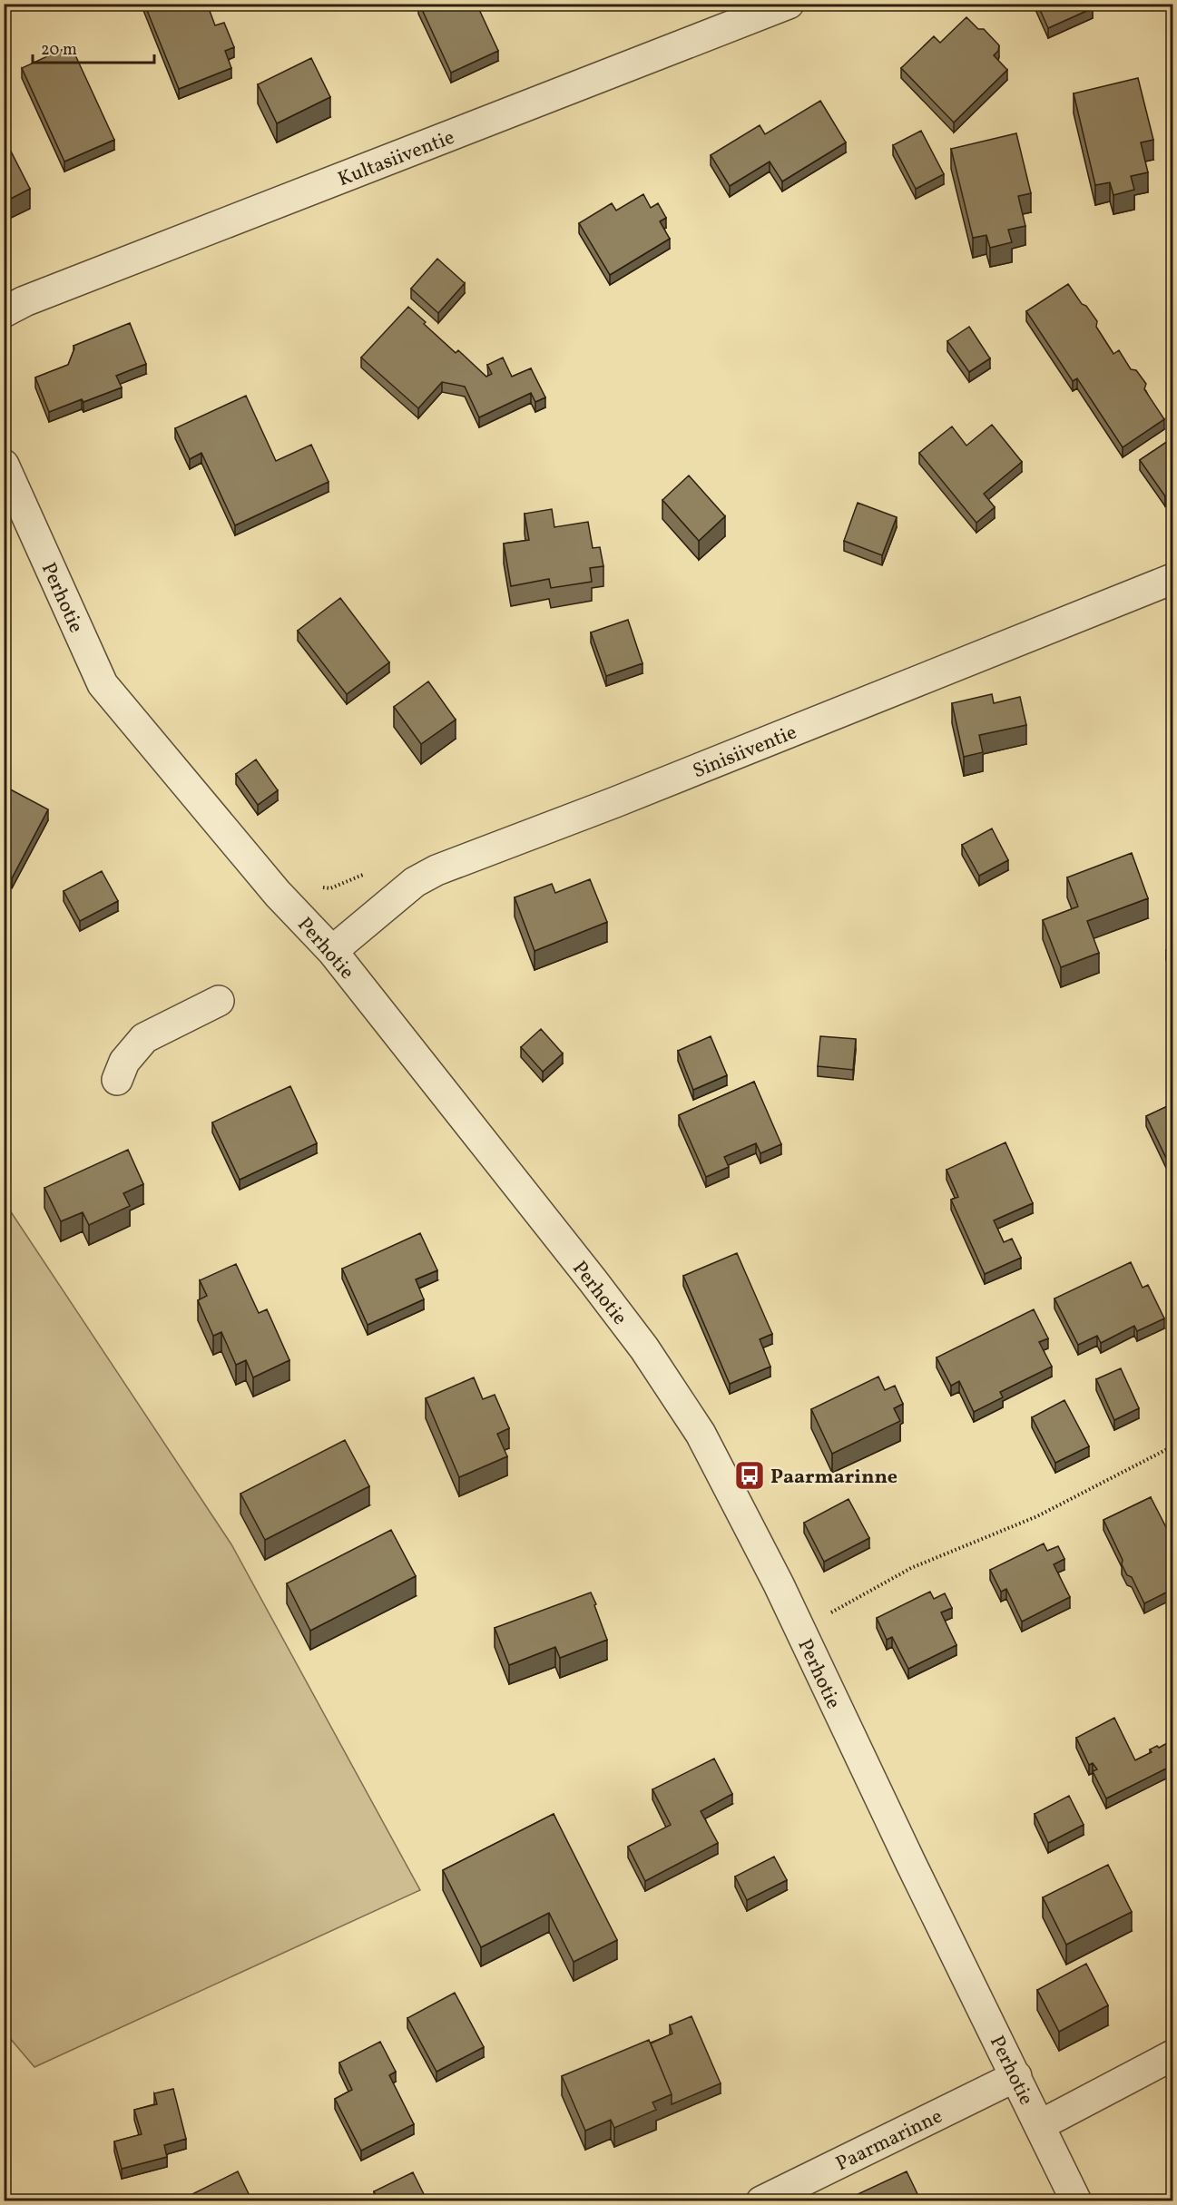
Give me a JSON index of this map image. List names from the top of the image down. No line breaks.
{"streets":{"street":["Kultasiiventie","Perhotie","Sinisiiventie","Paarmarinne"]},"crossings":[["Perhotie","Sinisiiventie"],["Perhotie","Paarmarinne"]],"places":{"bus stop":["Paarmarinne"]},"scale_bar":"20 m"}
